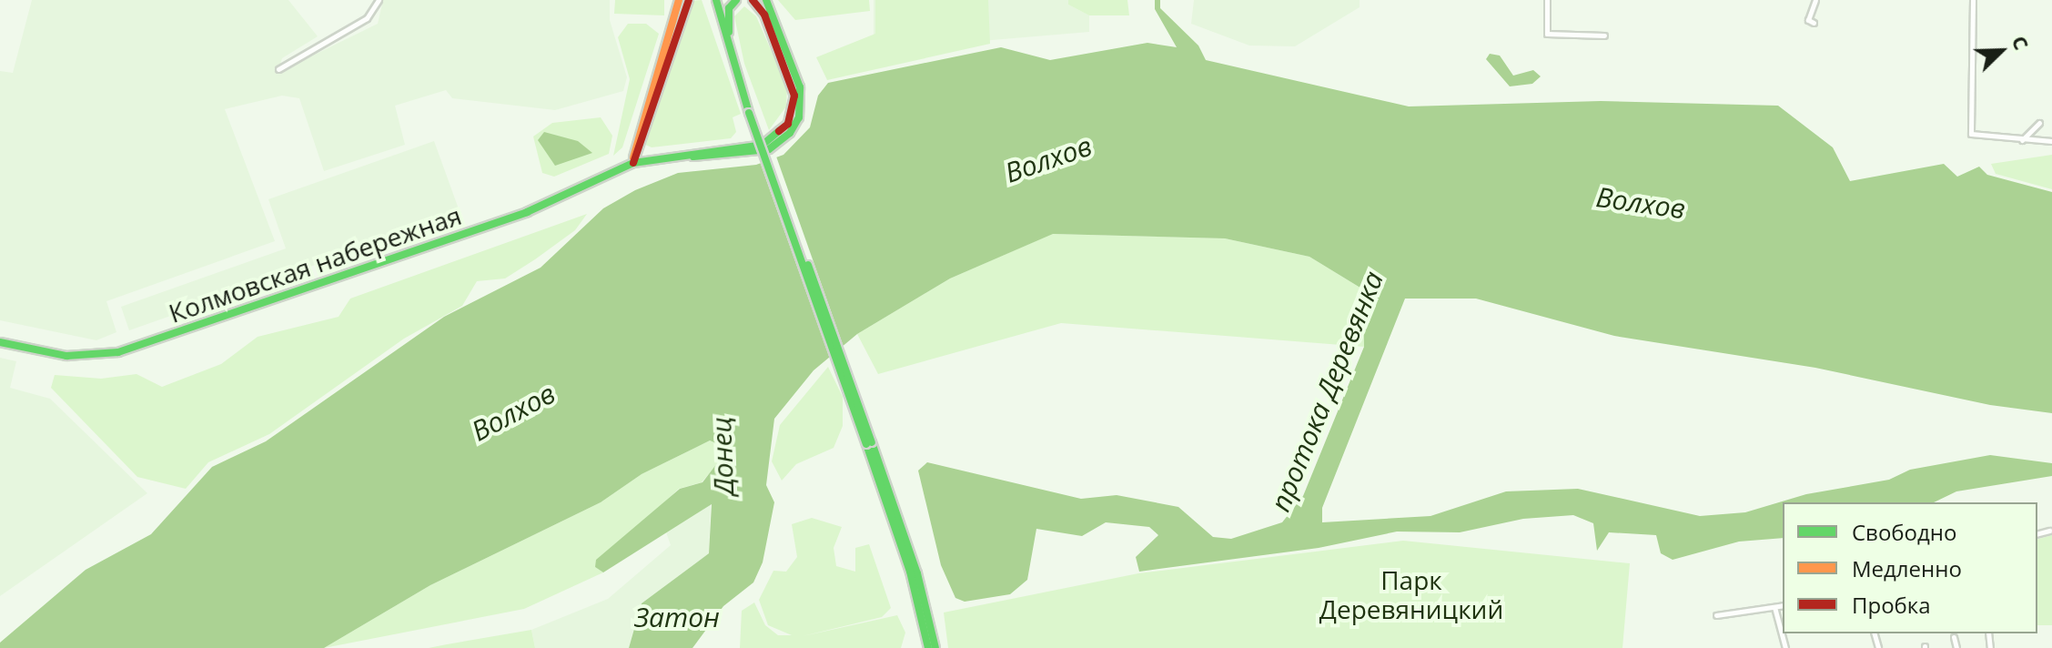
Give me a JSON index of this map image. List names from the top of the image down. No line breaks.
{"streets":{"main road":["Колмовская набережная"]},"water":["Волхов","протока Деревянка","Донец","Затон"],"parks":["Парк Деревяницкий"],"legend":["Свободно","Медленно","Пробка"],"north":"top right"}
